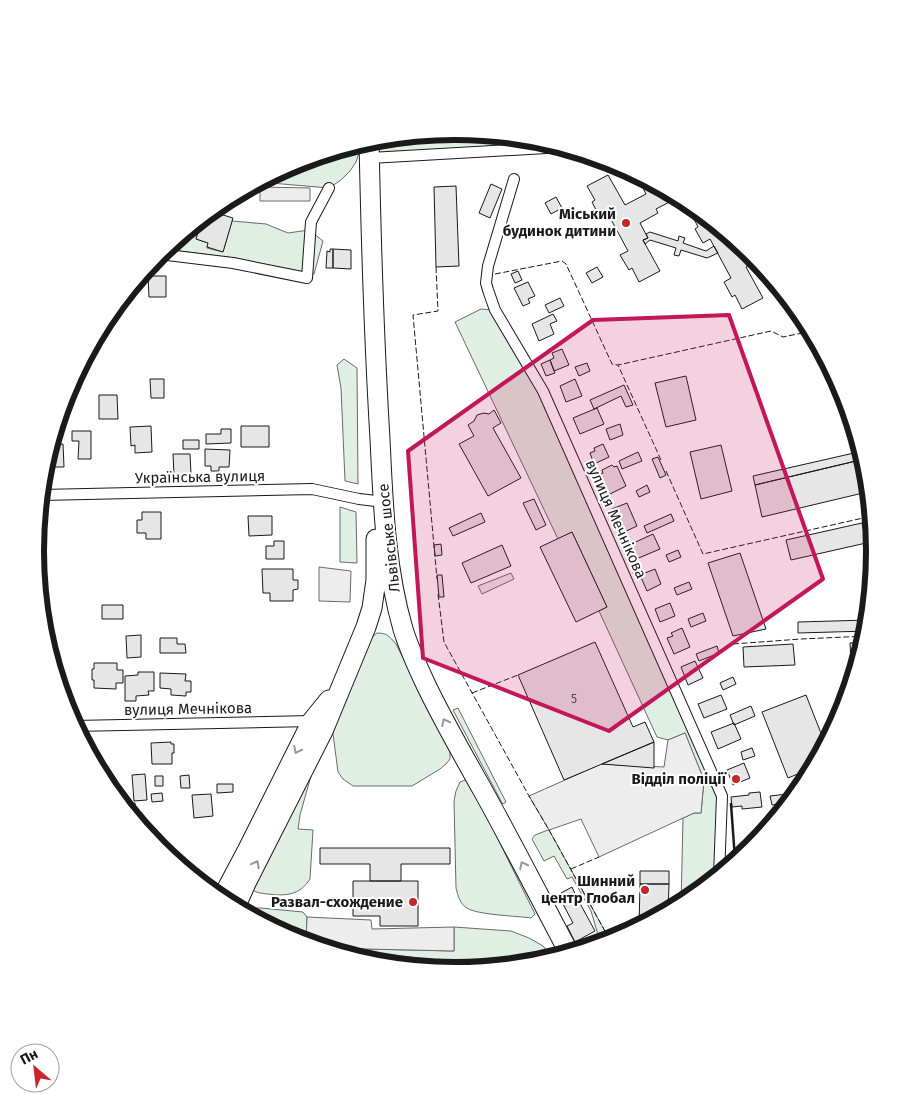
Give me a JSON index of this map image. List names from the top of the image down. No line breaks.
{"streets":{"highway":["Львівське шосе"],"street":["Українська вулиця","вулиця Мечнікова"]},"one_way":["Львівське шосе"],"places":["Міський будинок дитини","Відділ поліції","Шинний центр Глобал","Развал-схождение"],"house_numbers":["5"],"north":"top left"}
